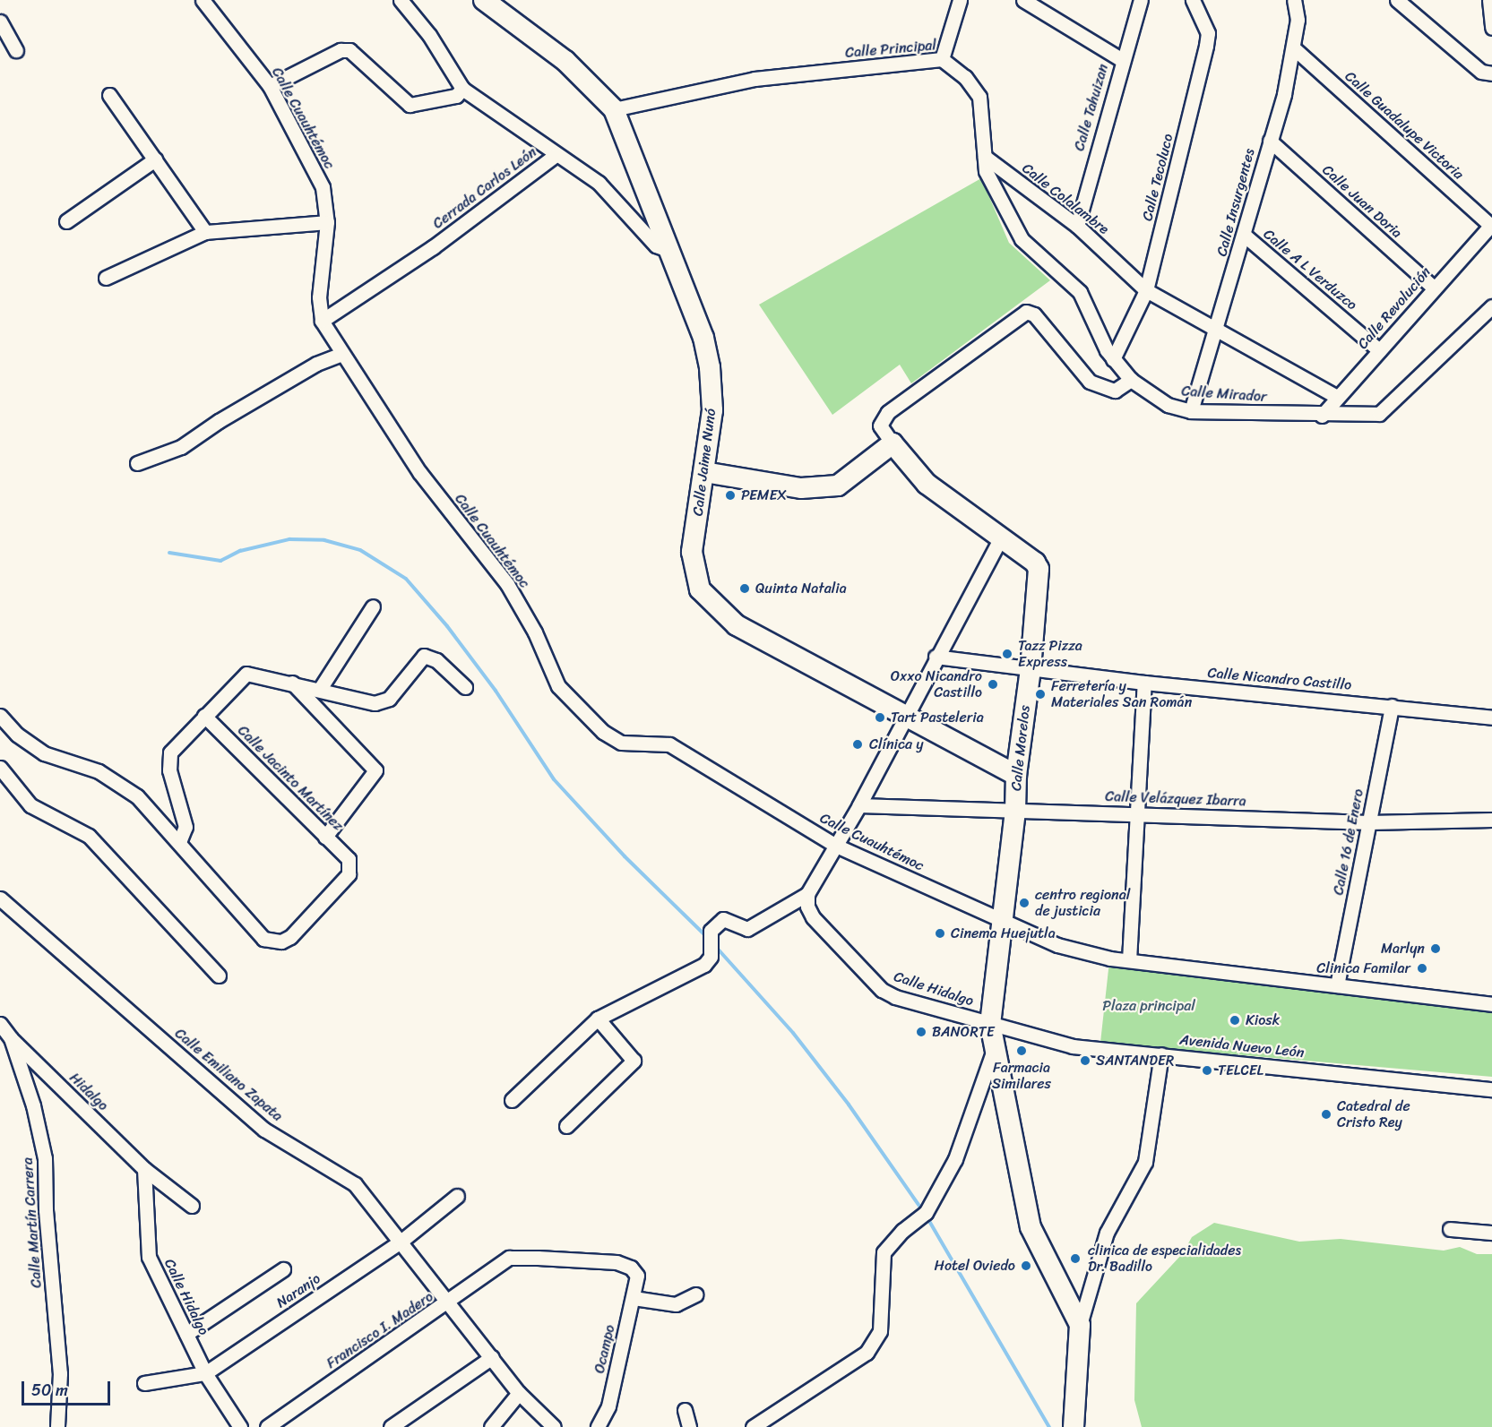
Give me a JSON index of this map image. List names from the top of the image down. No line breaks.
{"streets":{"main road":["Calle Jaime Nunó","Calle Morelos"],"street":["Calle Principal","Calle Tahuizan","Calle Cuauhtémoc","Calle Guadalupe Victoria","Calle Tecoluco","Cerrada Carlos León","Calle Colalambre","Calle Juan Doria","Calle Insurgentes","Calle A L Verduzco","Calle Revolución","Calle Mirador","Calle Nicandro Castillo","Calle Jacinto Martínez","Calle Velázquez Ibarra","Calle 16 de Enero","Calle Hidalgo","Avenida Nuevo León","Calle Emiliano Zapata","Hidalgo","Calle Martín Carrera","Naranjo","Francisco I. Madero","Ocampo"]},"crossings":[["Calle Principal","Calle Colalambre"],["Calle Principal","Calle Mirador"],["Calle Principal","Calle Jaime Nunó"],["Calle Tahuizan","Calle Colalambre"],["Calle Cuauhtémoc","Cerrada Carlos León"],["Calle Cuauhtémoc","Calle Morelos"],["Calle Cuauhtémoc","Calle 16 de Enero"],["Calle Guadalupe Victoria","Calle Insurgentes"],["Calle Guadalupe Victoria","Calle Revolución"],["Calle Tecoluco","Calle Colalambre"],["Calle Tecoluco","Calle Mirador"],["Calle Colalambre","Calle Insurgentes"],["Calle Colalambre","Calle Revolución"],["Calle Juan Doria","Calle Insurgentes"],["Calle Juan Doria","Calle Revolución"],["Calle Insurgentes","Calle A L Verduzco"],["Calle Insurgentes","Calle Mirador"],["Calle A L Verduzco","Calle Revolución"],["Calle Revolución","Calle Mirador"],["Calle Jaime Nunó","Calle Morelos"],["Calle Nicandro Castillo","Calle Morelos"],["Calle Nicandro Castillo","Calle 16 de Enero"],["Calle Morelos","Calle Velázquez Ibarra"],["Calle Morelos","Calle Hidalgo"],["Calle Morelos","Avenida Nuevo León"],["Calle Velázquez Ibarra","Calle 16 de Enero"],["Calle Hidalgo","Avenida Nuevo León"],["Calle Hidalgo","Hidalgo"],["Calle Hidalgo","Naranjo"],["Calle Emiliano Zapata","Naranjo"],["Calle Emiliano Zapata","Francisco I. Madero"],["Hidalgo","Calle Martín Carrera"],["Francisco I. Madero","Ocampo"]],"parks":["Plaza principal"],"places":["PEMEX","Quinta Natalia","Tazz Pizza Express","Oxxo Nicandro Castillo","Ferretería y Materiales San Román","Tart Pasteleria","Clínica y","centro regional de justicia","Cinema Huejutla","Marlyn","Clinica Familar","Kiosk","BANORTE","Farmacia Similares","SANTANDER","TELCEL","Catedral de Cristo Rey","clinica de especialidades Dr. Badillo","Hotel Oviedo"],"scale_bar":"50 m"}
